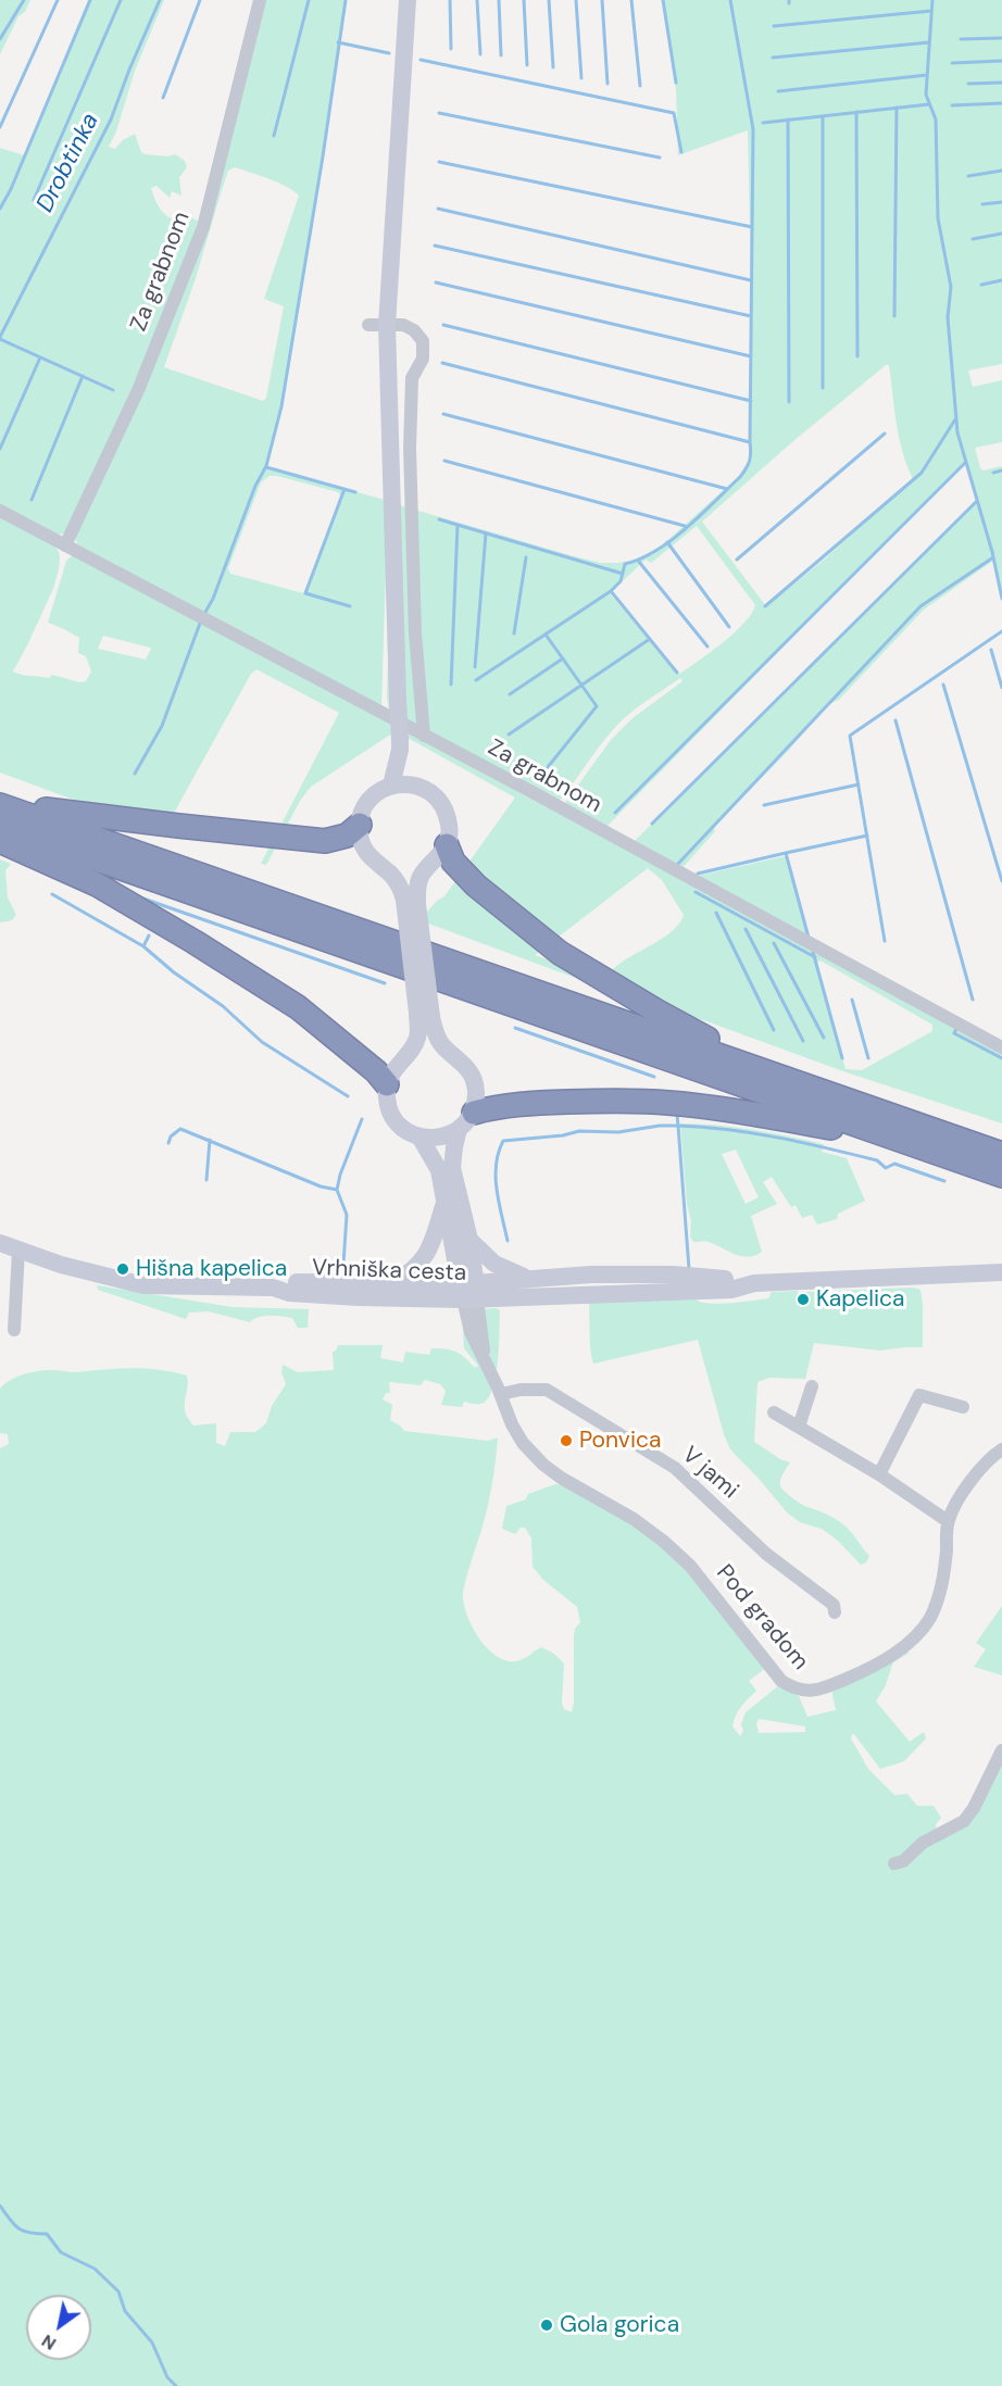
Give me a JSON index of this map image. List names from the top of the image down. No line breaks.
{"streets":{"main road":["Vrhniška cesta"],"street":["Za grabnom","V jami","Pod gradom"]},"crossings":[["Vrhniška cesta","Pod gradom"],["V jami","Pod gradom"]],"water":["Drobtinka"],"places":["Hišna kapelica","Kapelica","Ponvica","Gola gorica"],"north":"bottom left"}
